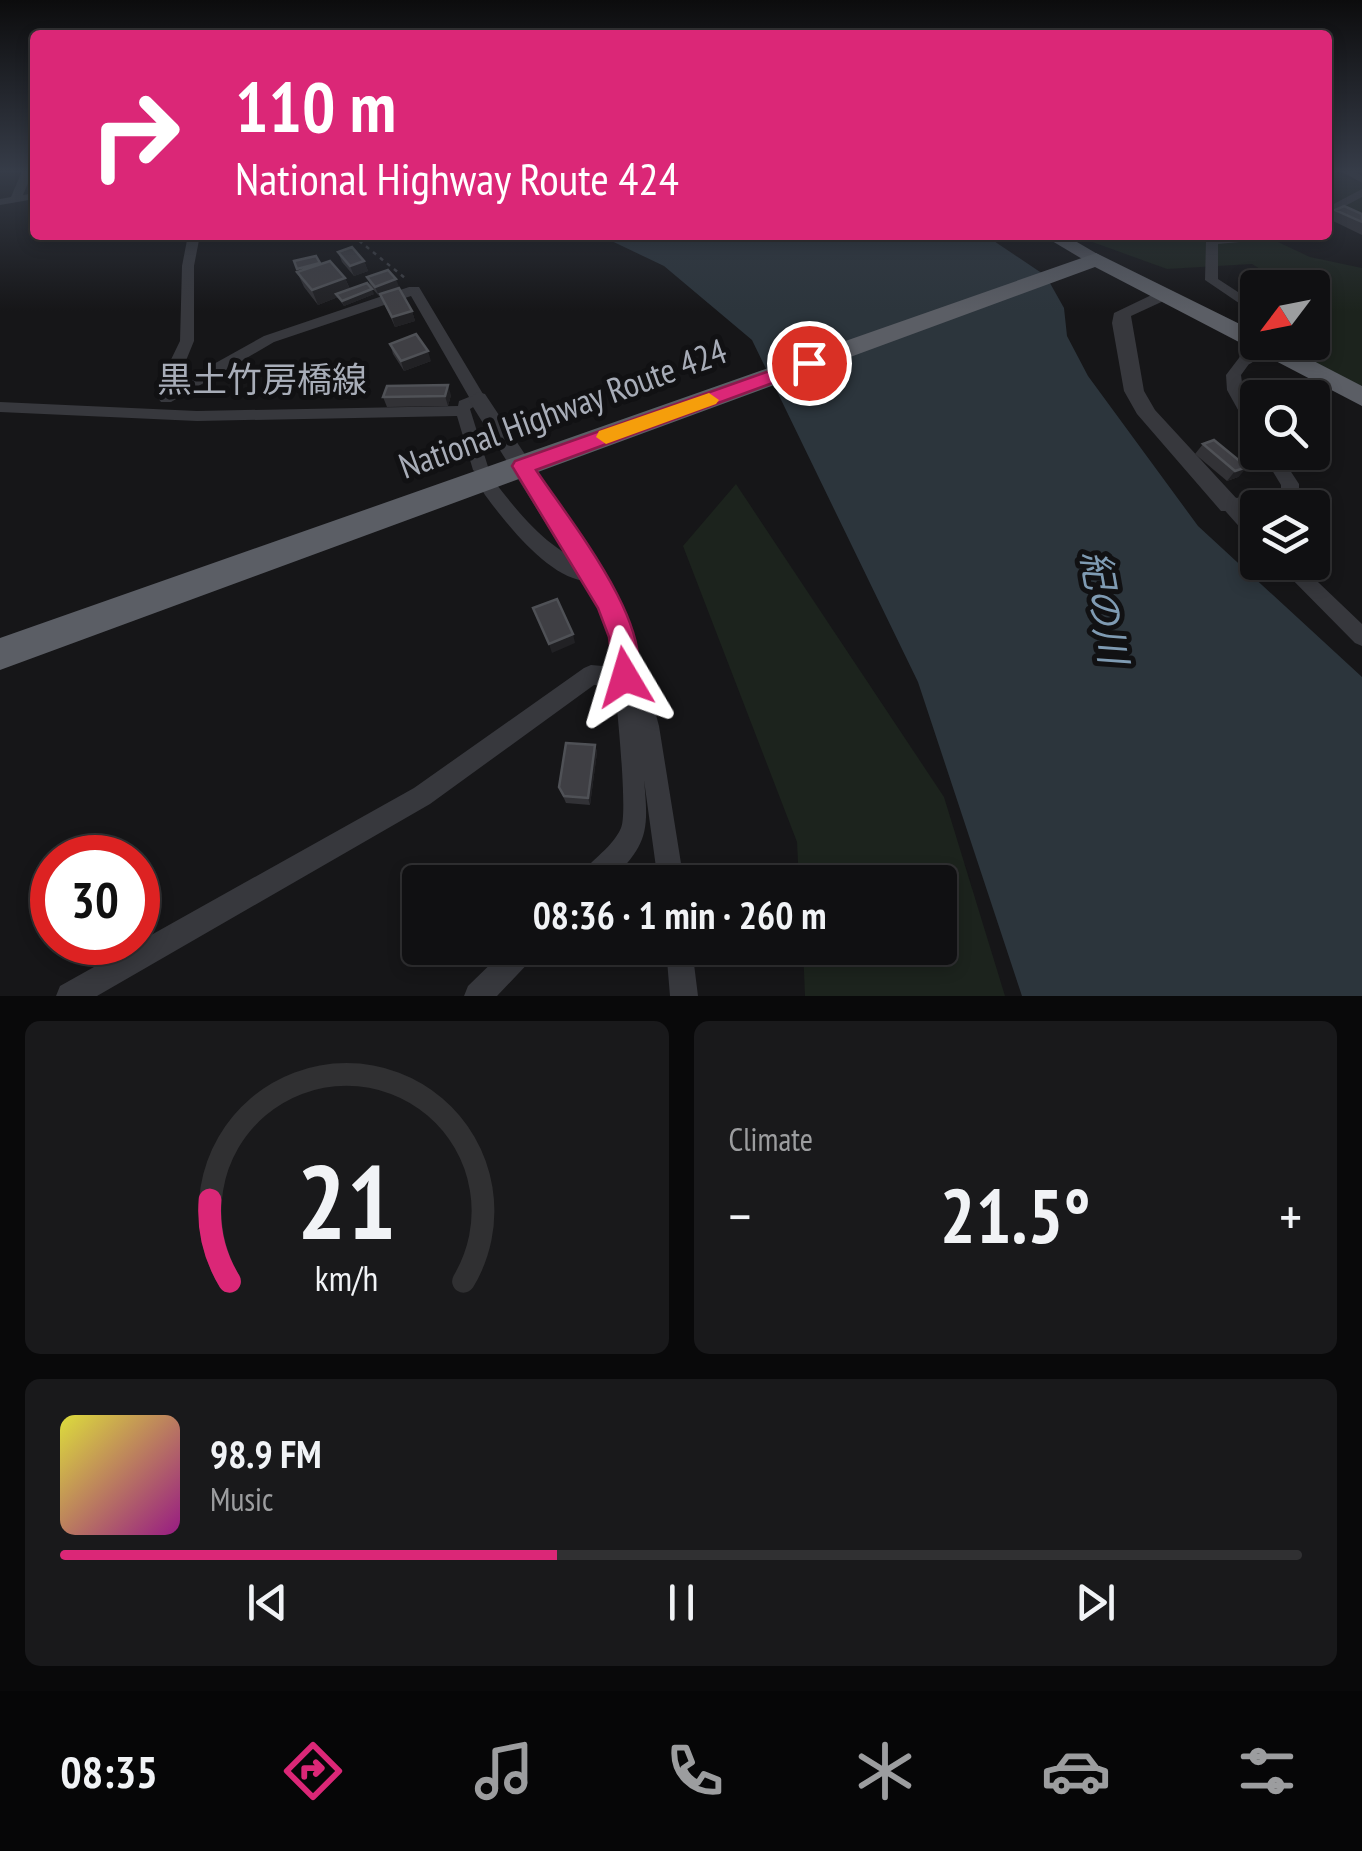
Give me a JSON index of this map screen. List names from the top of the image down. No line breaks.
{"streets":{"highway":["National Highway Route 424"],"street":["黒土竹房橋線"]},"water":["紀の川"],"north":"bottom left","page":{"turn":["110 m","National Highway Route 424"],"limit":"30","trip":"08:36 · 1 min · 260 m","tile":"Climate","heat":["−","21.5°","+"],"song":["98.9 FM","Music"],"tabs":"08:35","gauge":["21","km/h"]}}
